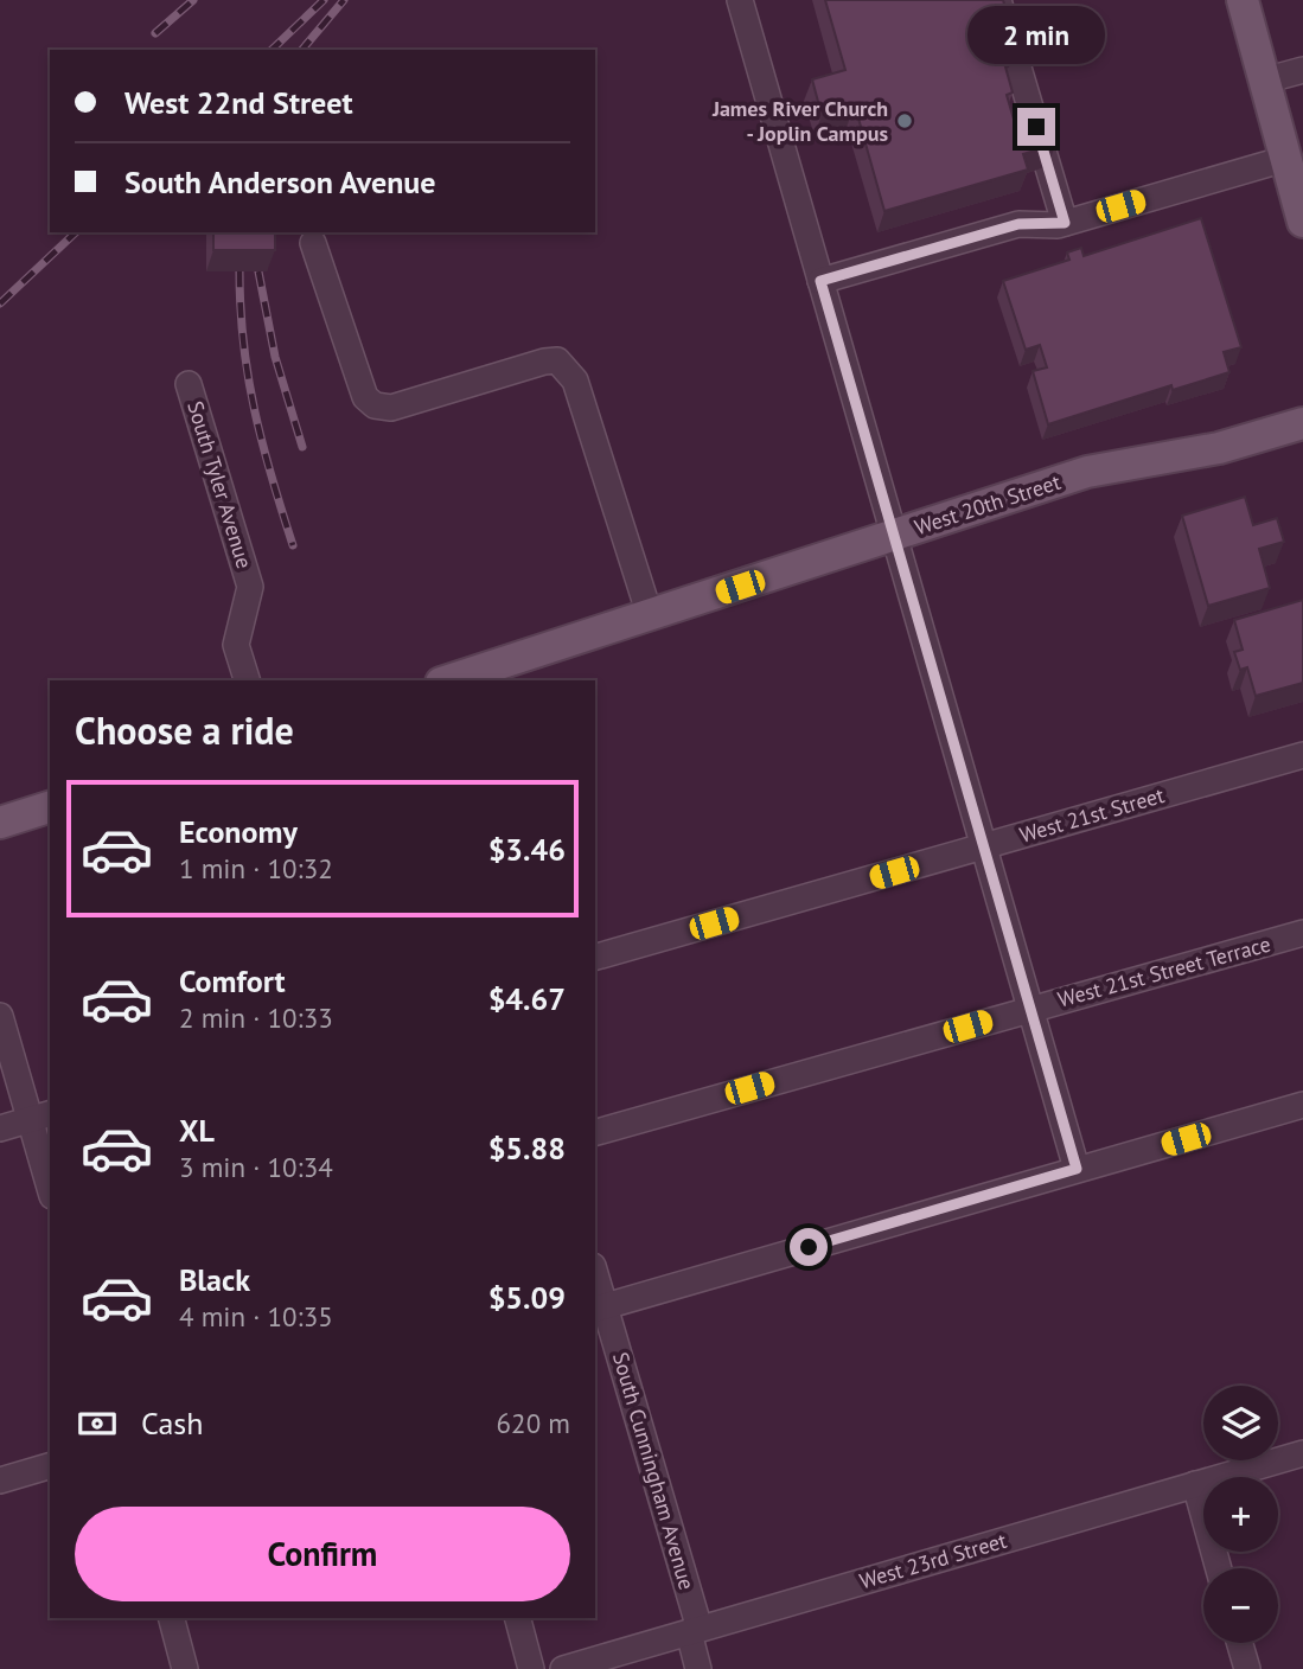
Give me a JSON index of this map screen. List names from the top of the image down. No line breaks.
{"streets":{"main road":["West 20th Street"],"street":["South Tyler Avenue","West 21st Street","West 21st Street Terrace","South Cunningham Avenue","West 23rd Street"]},"crossings":[["South Cunningham Avenue","West 23rd Street"]],"places":["James River Church - Joplin Campus"],"page":{"bubble":"2 min","banner":["West 22nd Street","South Anderson Avenue"],"heading":"Choose a ride","list":[{"name":"Economy","note":"1 min · 10:32","value":"$3.46"},{"name":"Comfort","note":"2 min · 10:33","value":"$4.67"},{"name":"XL","note":"3 min · 10:34","value":"$5.88"},{"name":"Black","note":"4 min · 10:35","value":"$5.09"}],"pay":["Cash","620 m"],"map_buttons":["+","−"],"buttons":"Confirm"}}
